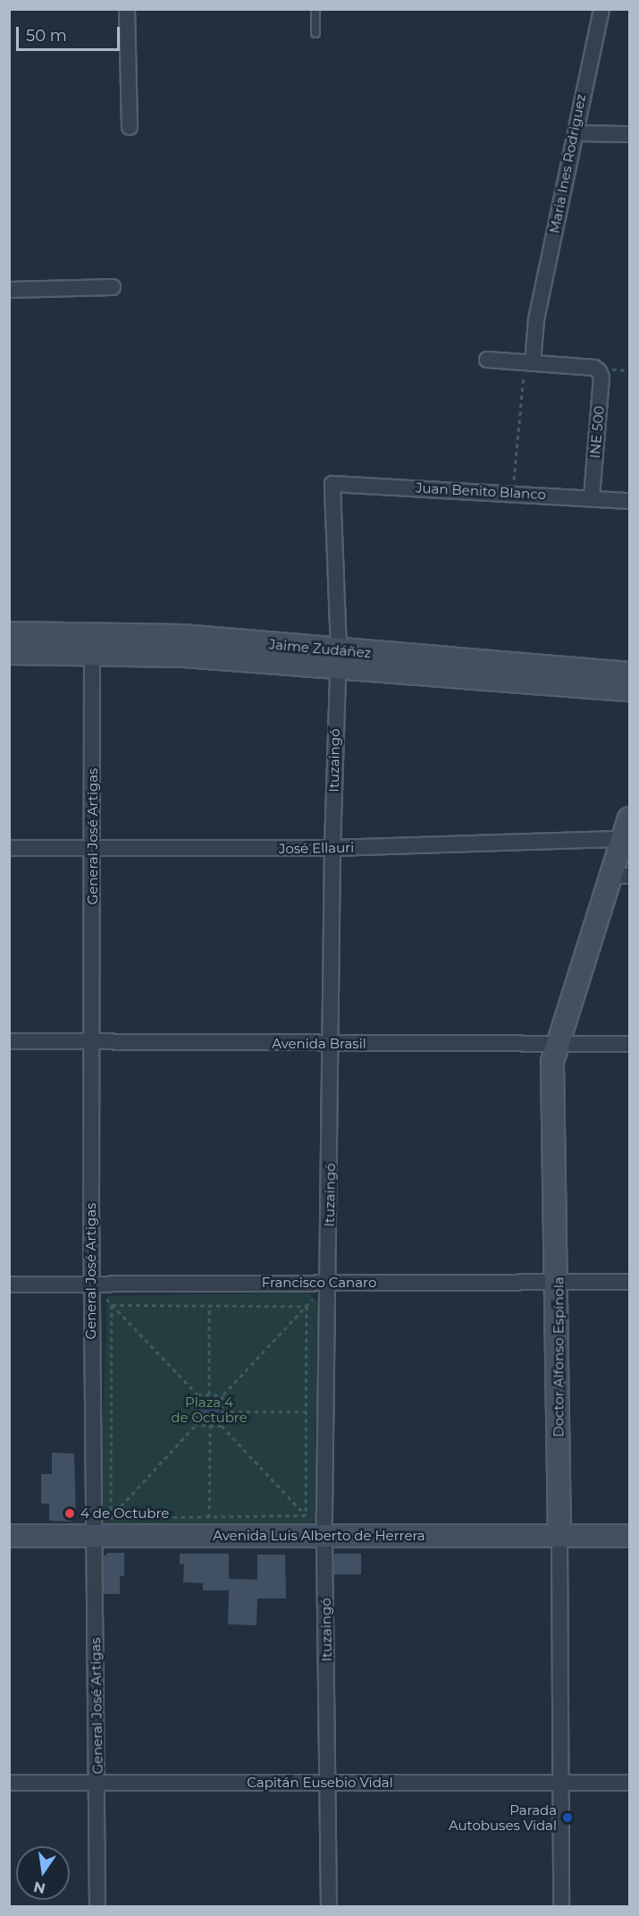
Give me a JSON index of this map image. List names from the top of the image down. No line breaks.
{"streets":{"street":["Maria Ines Rodriguez","INE 500","Juan Benito Blanco","Jaime Zudáñez","Ituzaingó","General José Artigas","José Ellauri","Avenida Brasil","Francisco Canaro","Doctor Alfonso Espínola","Avenida Luis Alberto de Herrera","Capitán Eusebio Vidal"]},"crossings":[["Maria Ines Rodriguez","INE 500"],["INE 500","Juan Benito Blanco"],["Juan Benito Blanco","Ituzaingó"],["Jaime Zudáñez","Ituzaingó"],["Jaime Zudáñez","General José Artigas"],["Ituzaingó","José Ellauri"],["Ituzaingó","Avenida Brasil"],["Ituzaingó","Francisco Canaro"],["Ituzaingó","Avenida Luis Alberto de Herrera"],["Ituzaingó","Capitán Eusebio Vidal"],["General José Artigas","José Ellauri"],["General José Artigas","Avenida Brasil"],["General José Artigas","Francisco Canaro"],["General José Artigas","Avenida Luis Alberto de Herrera"],["General José Artigas","Capitán Eusebio Vidal"],["José Ellauri","Doctor Alfonso Espínola"],["Avenida Brasil","Doctor Alfonso Espínola"],["Francisco Canaro","Doctor Alfonso Espínola"],["Doctor Alfonso Espínola","Avenida Luis Alberto de Herrera"],["Doctor Alfonso Espínola","Capitán Eusebio Vidal"]],"parks":["Plaza 4 de Octubre"],"places":["4 de Octubre","Parada Autobuses Vidal"],"scale_bar":"50 m","north":"bottom"}
